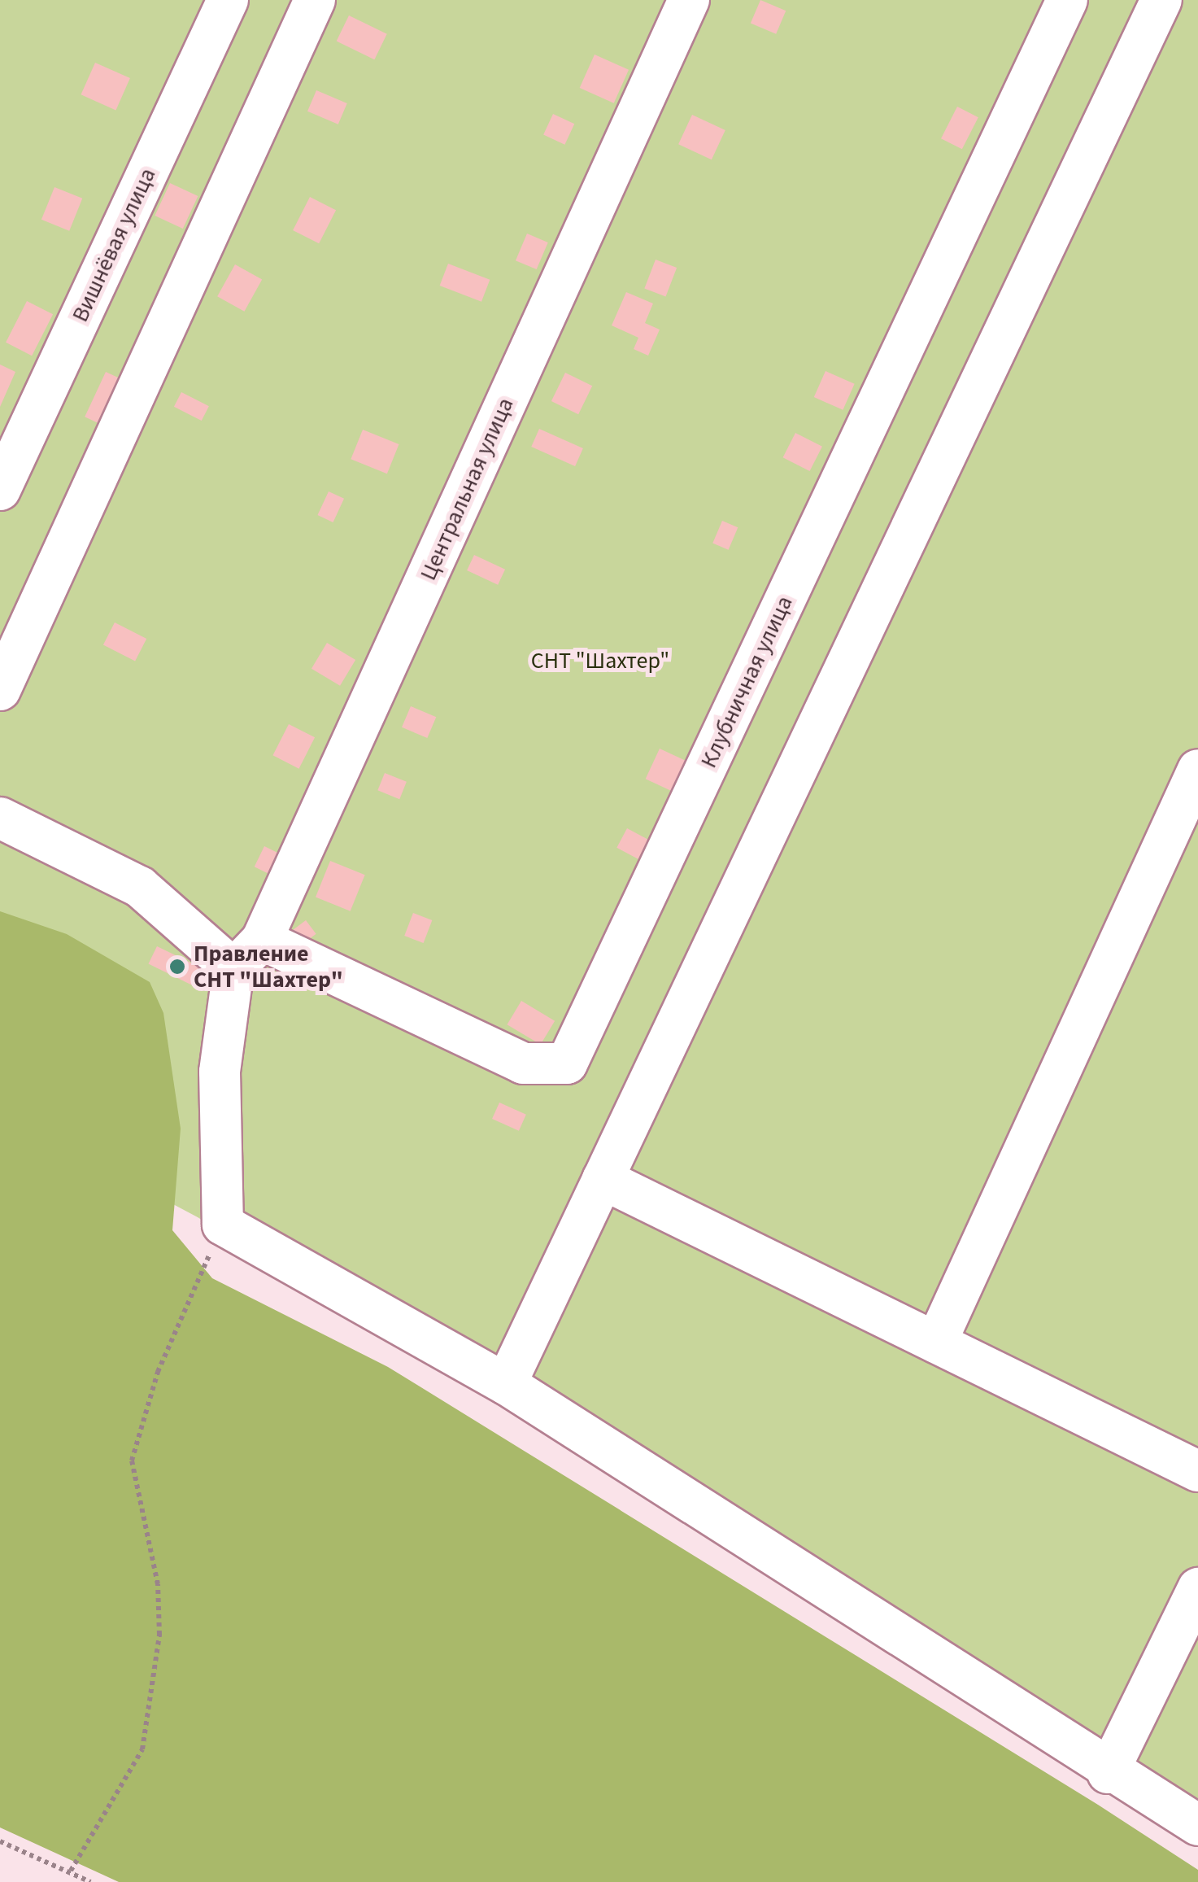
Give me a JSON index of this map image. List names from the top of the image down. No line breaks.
{"streets":{"lane":["Вишнёвая улица","Центральная улица","Клубничная улица"]},"crossings":[["Центральная улица","Клубничная улица"]],"parks":["СНТ \"Шахтер\""],"places":["Правление СНТ \"Шахтер\""]}
